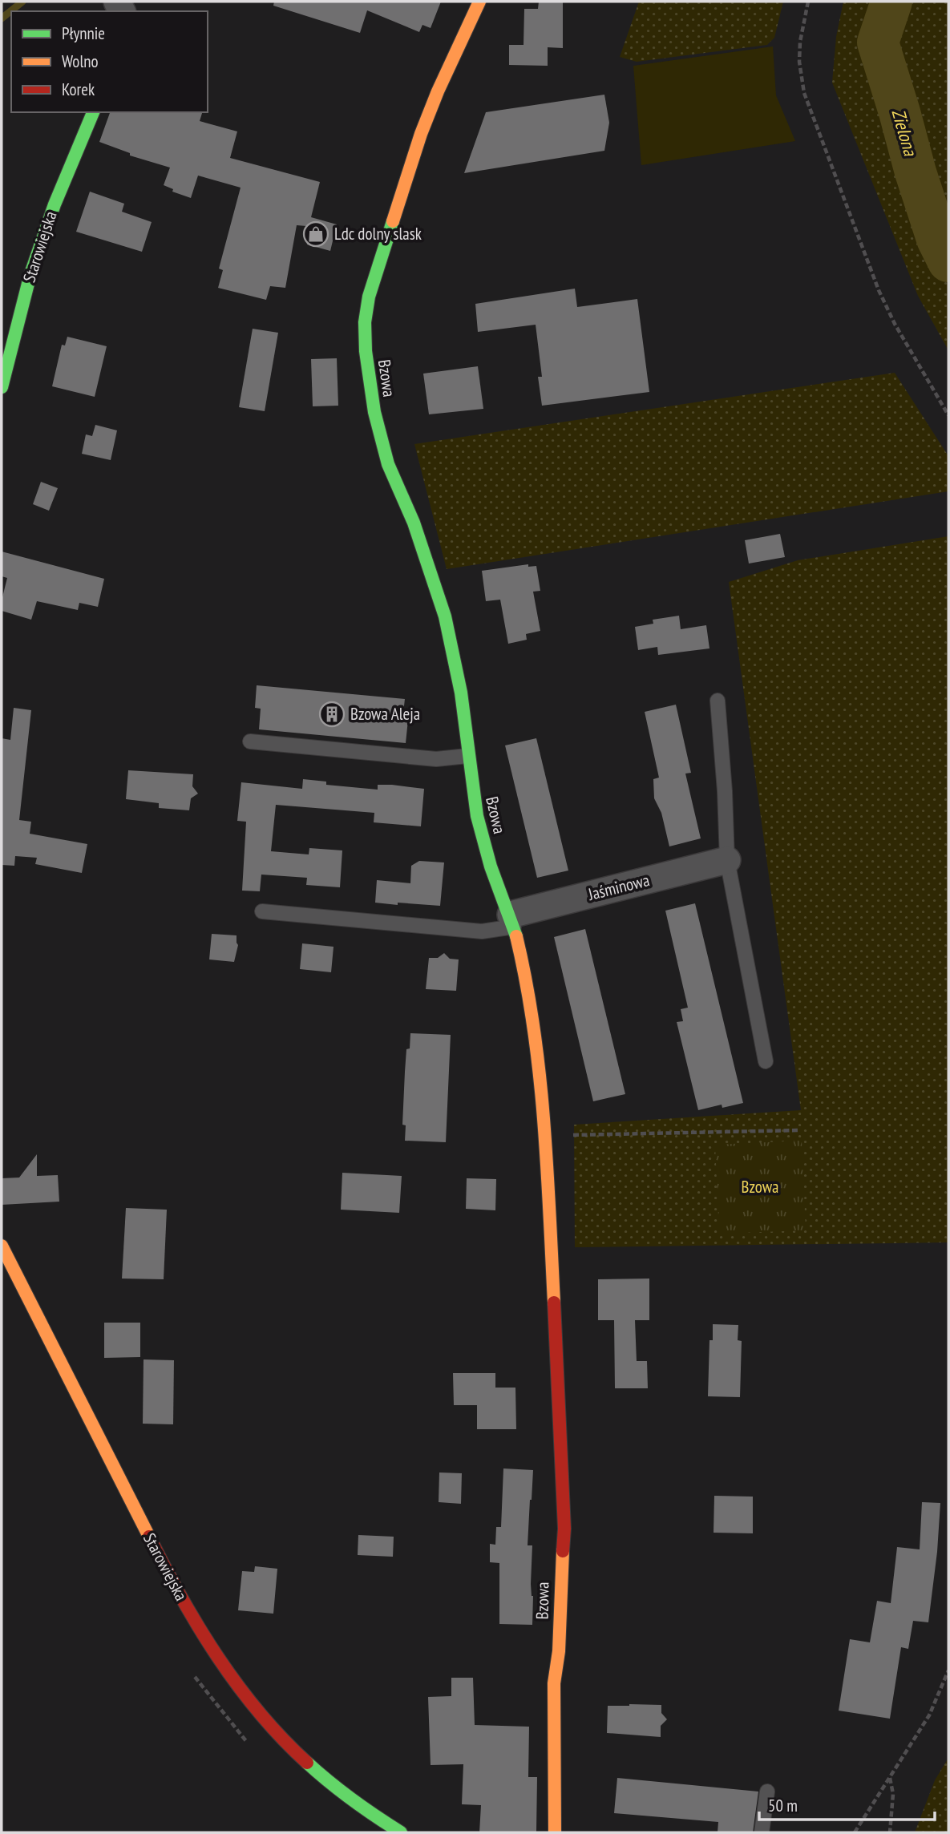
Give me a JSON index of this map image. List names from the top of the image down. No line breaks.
{"streets":{"street":["Starowiejska","Bzowa","Jaśminowa"]},"crossings":[["Bzowa","Jaśminowa"]],"water":["Zielona"],"parks":["Bzowa"],"places":{"shop":["Ldc dolny slask"],"building":["Bzowa Aleja"]},"legend":["Płynnie","Wolno","Korek"],"scale_bar":"50 m"}
